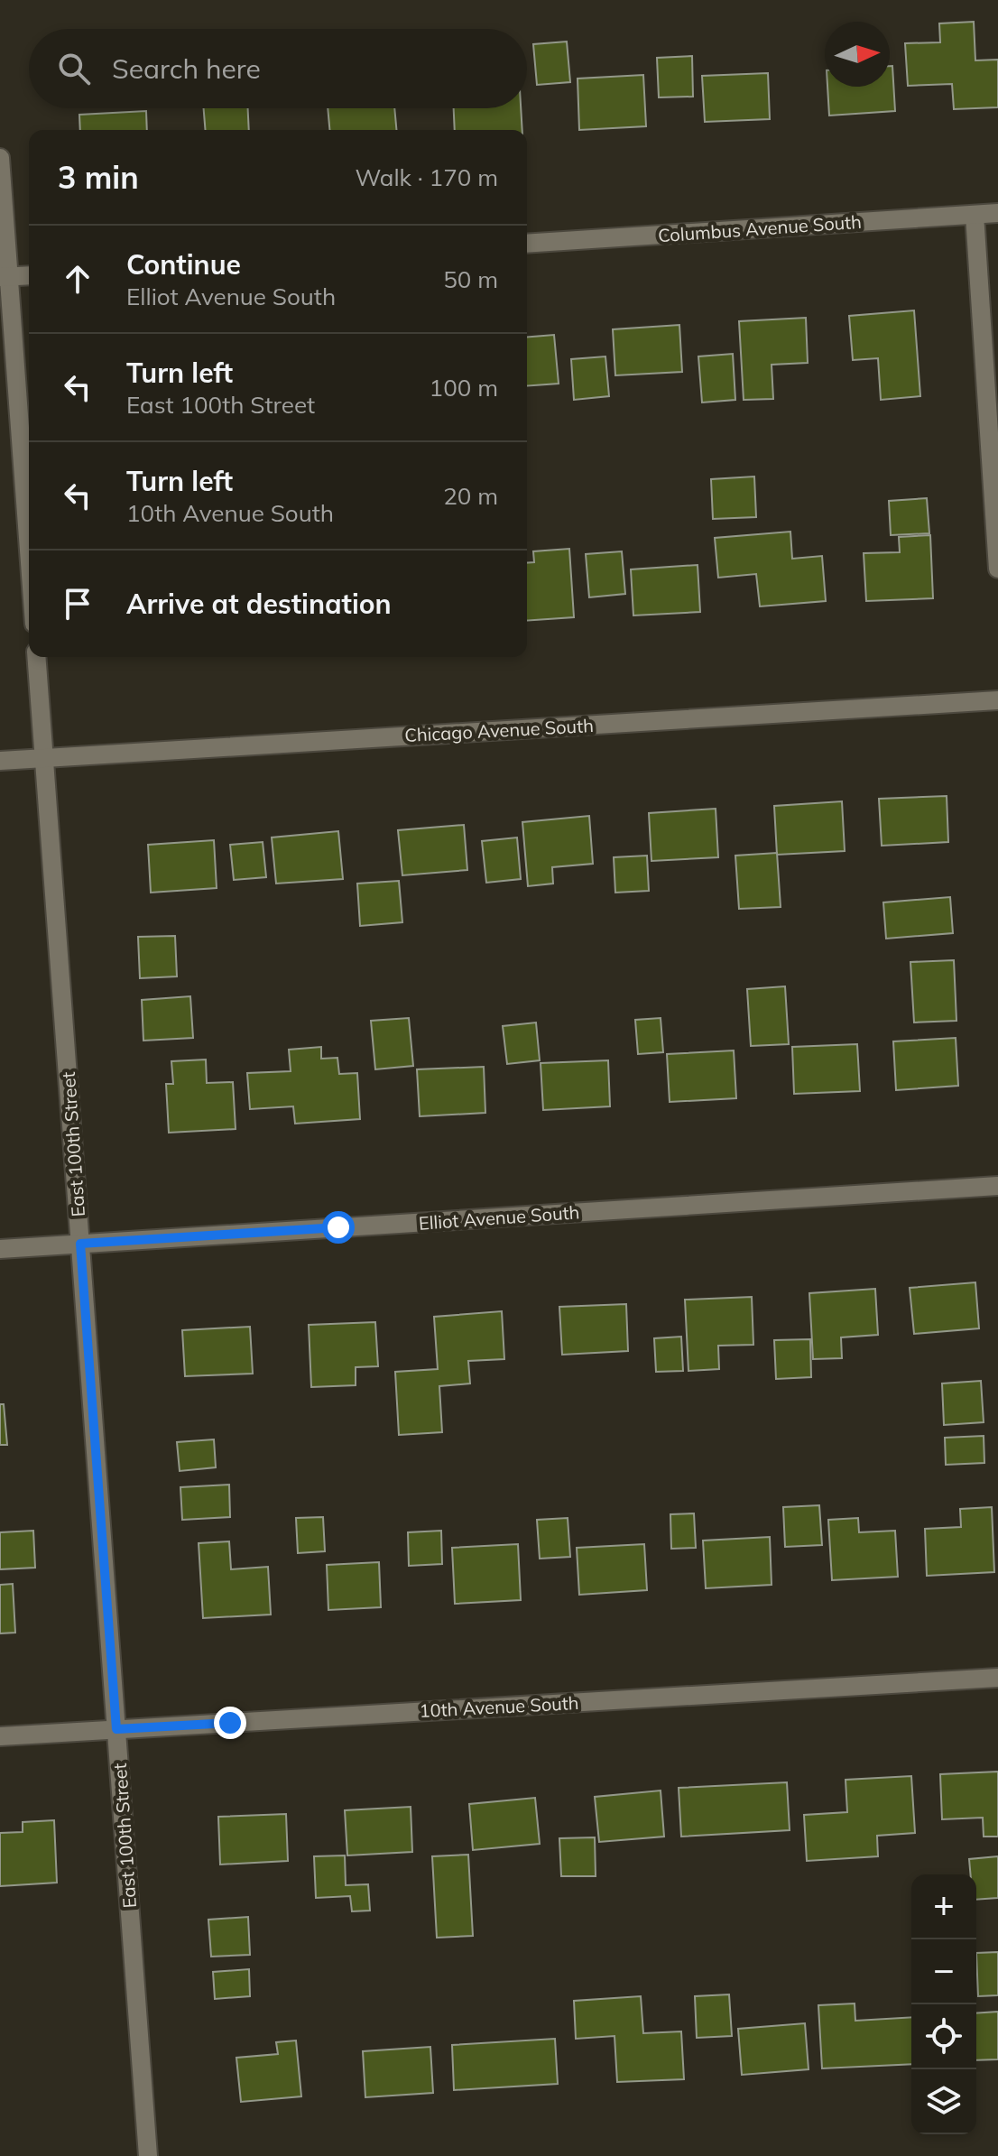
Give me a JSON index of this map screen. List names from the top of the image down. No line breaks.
{"streets":{"street":["Columbus Avenue South","Chicago Avenue South","East 100th Street","Elliot Avenue South","10th Avenue South"]},"crossings":[["Chicago Avenue South","East 100th Street"],["East 100th Street","Elliot Avenue South"],["East 100th Street","10th Avenue South"]],"north":"right","page":{"search":"Search here","heading":["3 min","Walk · 170 m"],"list":[["Continue","Elliot Avenue South","50 m"],["Turn left","East 100th Street","100 m"],["Turn left","10th Avenue South","20 m"],"Arrive at destination"],"map_buttons":["+","−"]}}
